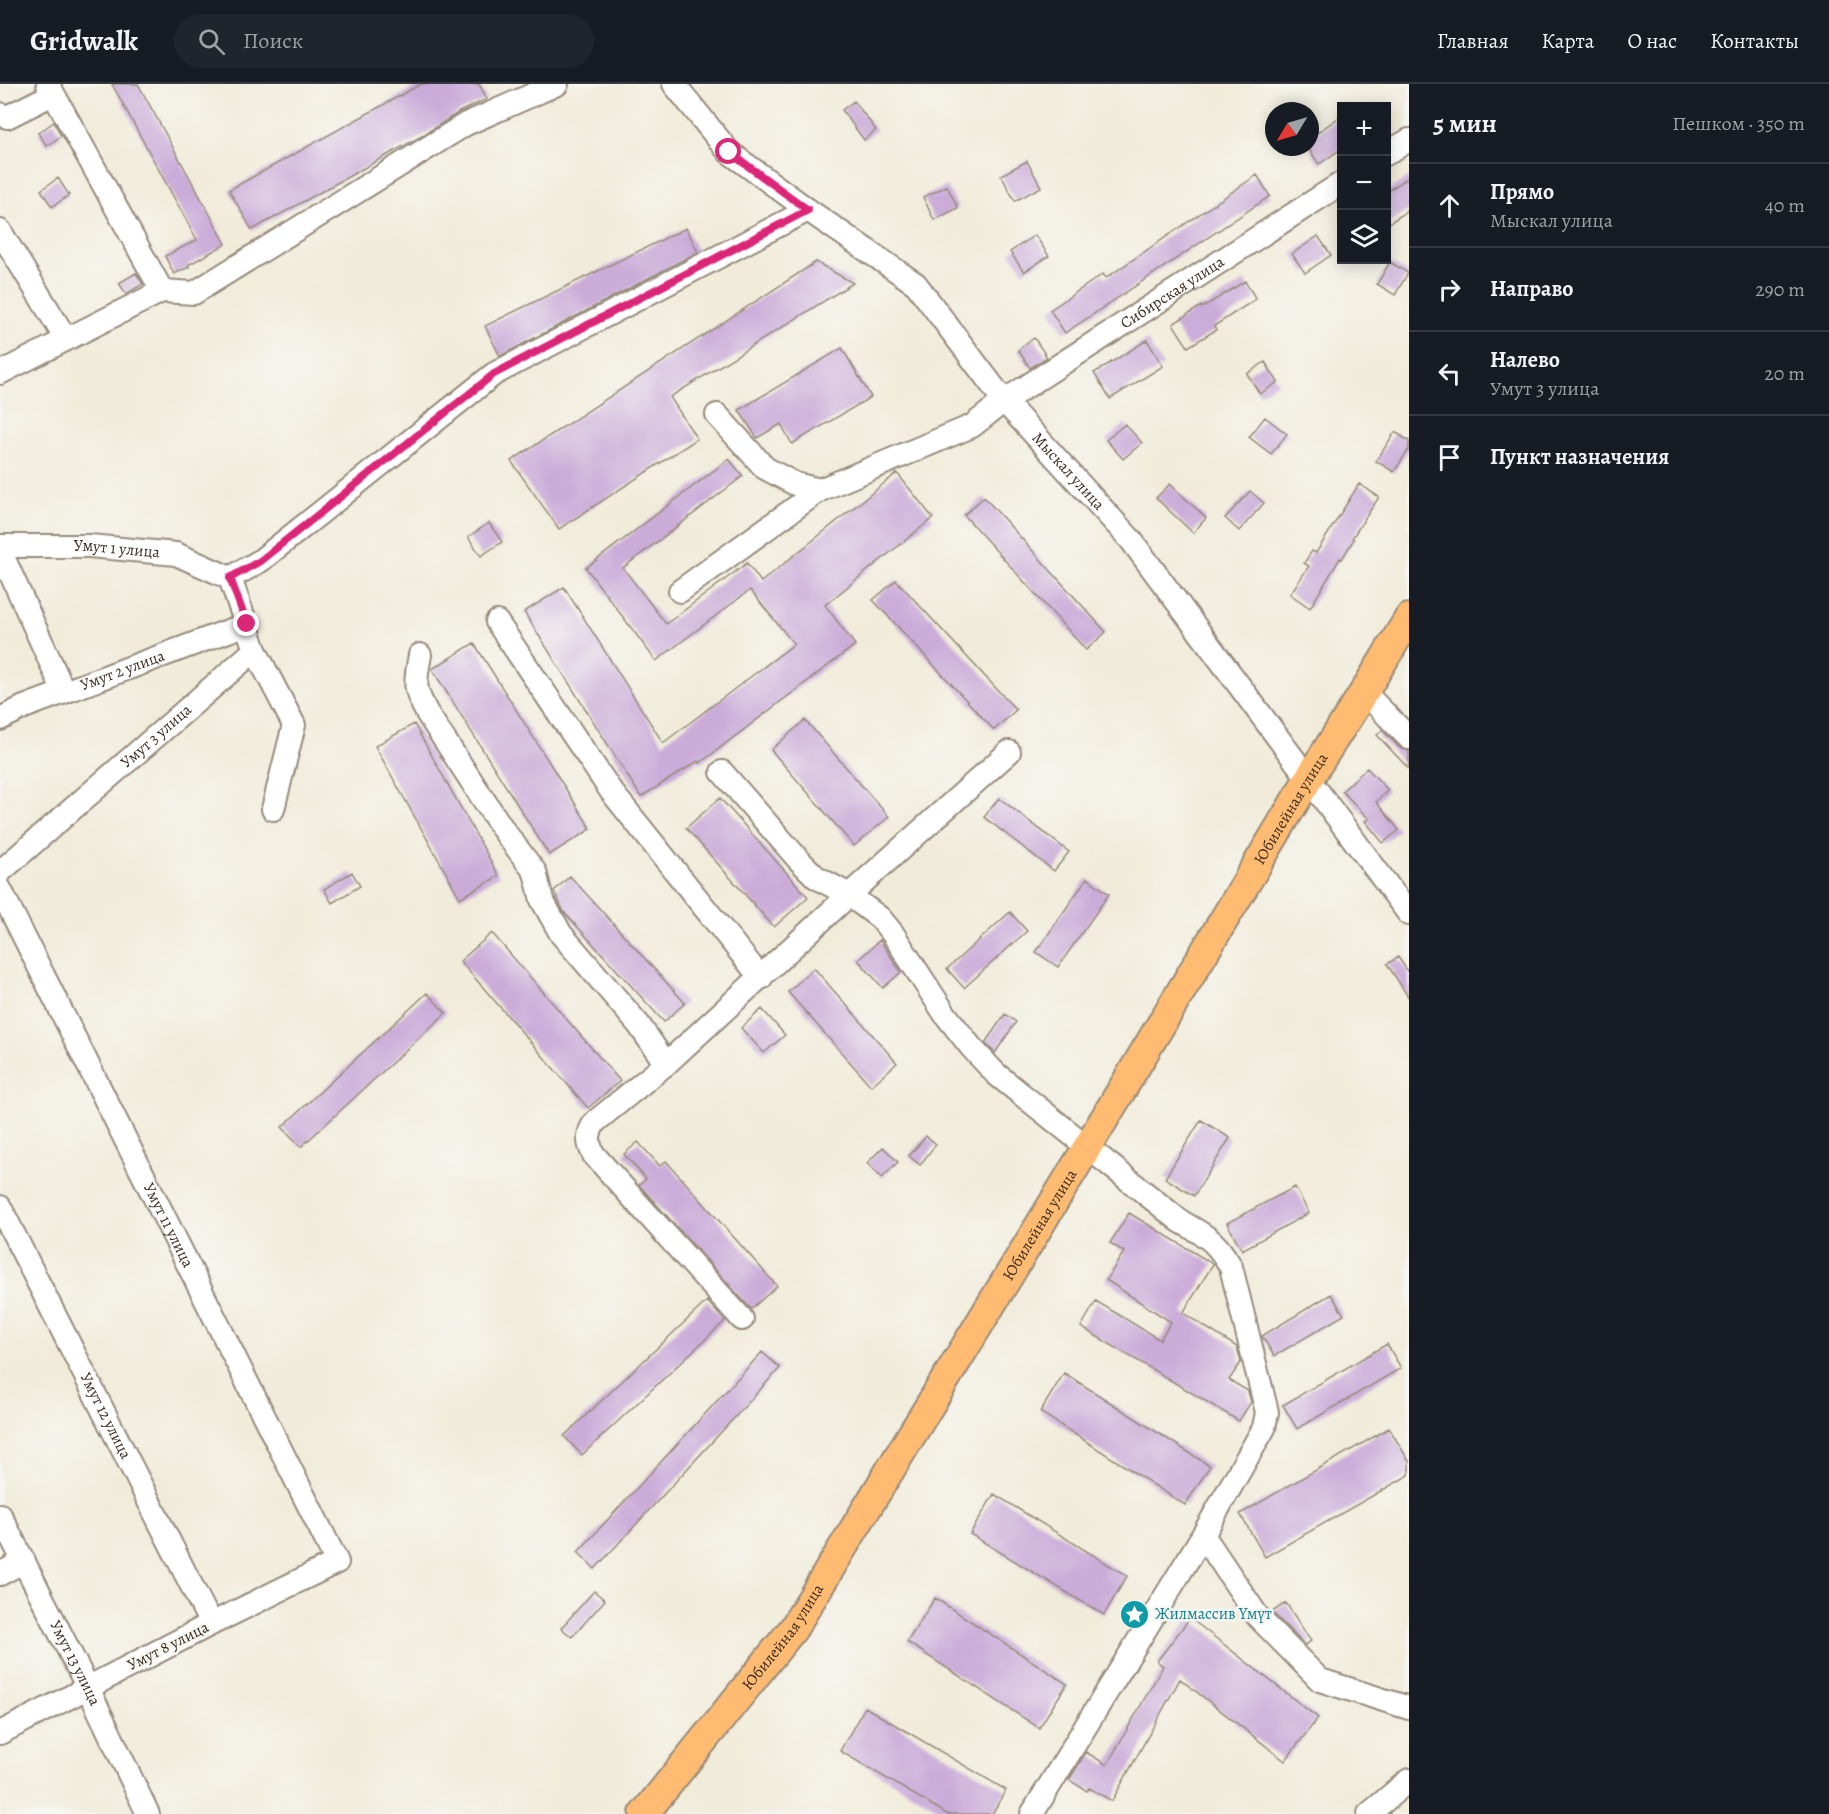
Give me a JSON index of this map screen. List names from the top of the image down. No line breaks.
{"streets":{"main road":["Юбилейная улица"],"street":["Сибирская улица","Мыскал улица","Умут 1 улица","Умут 2 улица","Умут 3 улица","Умут 11 улица","Умут 12 улица","Умут 8 улица","Умут 13 улица"]},"crossings":[["Сибирская улица","Мыскал улица"],["Мыскал улица","Юбилейная улица"],["Умут 11 улица","Умут 8 улица"],["Умут 12 улица","Умут 8 улица"],["Умут 8 улица","Умут 13 улица"]],"places":{"place":["Жилмассив Үмүт"]},"north":"bottom left","page":{"header":"Gridwalk","search":"Поиск","nav":["Главная","Карта","О нас","Контакты"],"heading":["5 мин","Пешком · 350 m"],"map_buttons":["+","−"],"list":[["Прямо","Мыскал улица","40 m"],["Направо","290 m"],["Налево","Умут 3 улица","20 m"],"Пункт назначения"]}}
